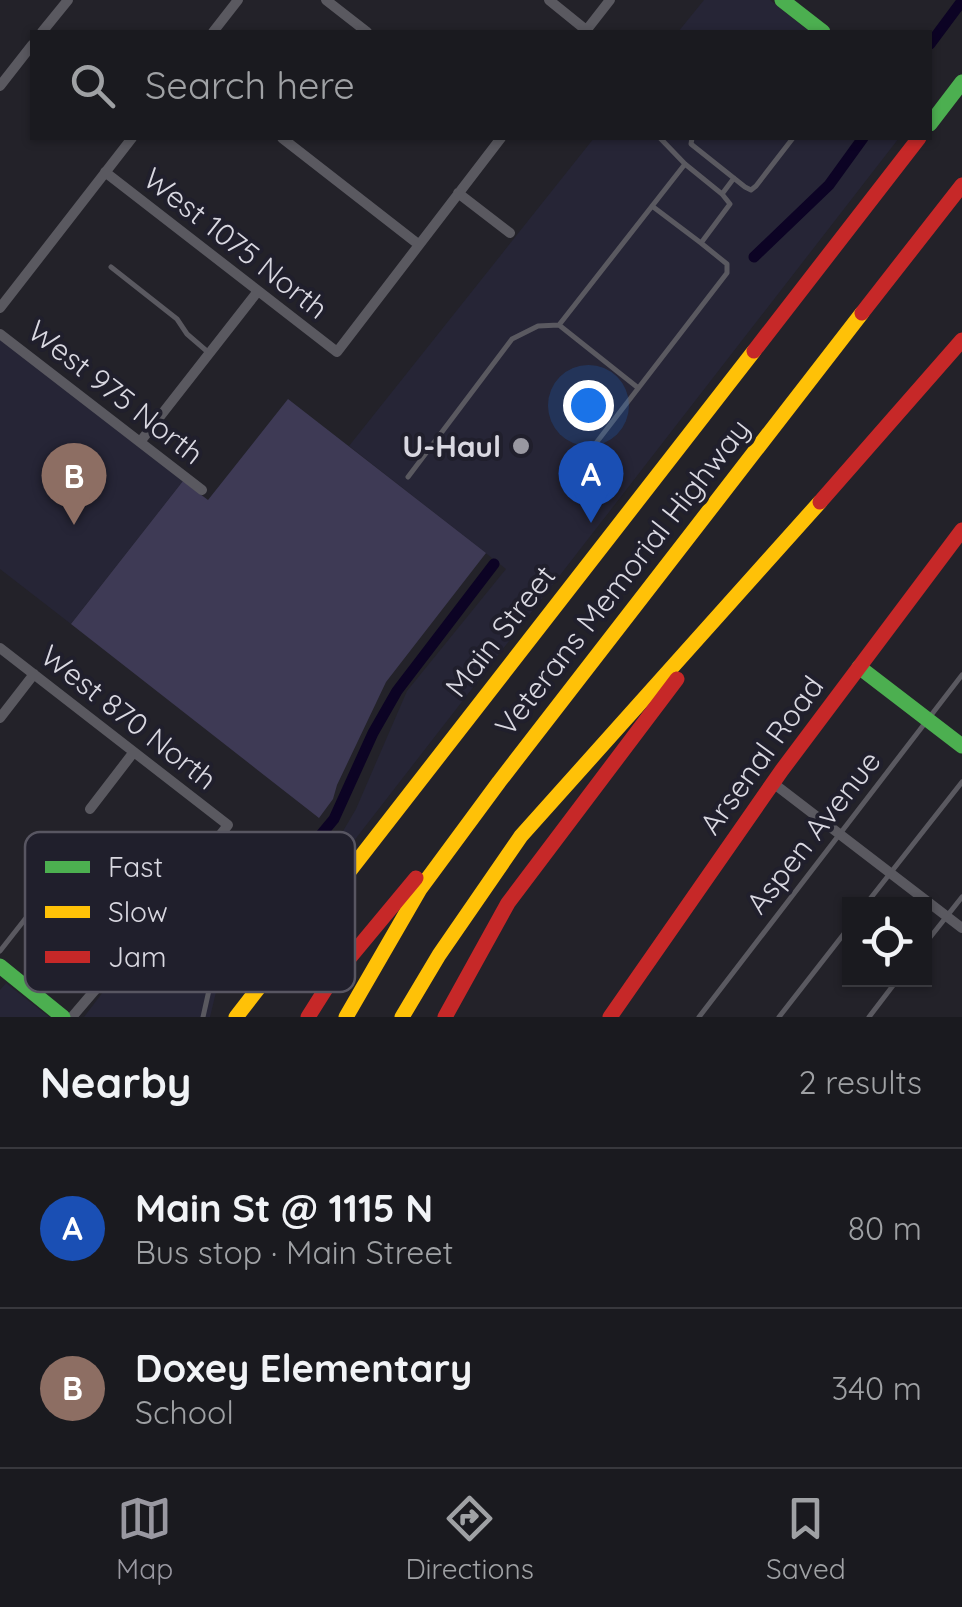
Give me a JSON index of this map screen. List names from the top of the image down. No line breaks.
{"streets":{"main road":["Veterans Memorial Highway","Main Street","Arsenal Road"],"street":["West 1075 North","West 975 North","West 870 North"],"lane":["Aspen Avenue"]},"places":["U-Haul"],"legend":["Fast","Slow","Jam"],"page":{"search":"Search here","pins":["A","B"],"heading":["Nearby","2 results"],"list":[{"mark":"A","name":"Main St @ 1115 N","note":"Bus stop · Main Street","value":"80 m"},{"mark":"B","name":"Doxey Elementary","note":"School","value":"340 m"}],"nav":["Map","Directions","Saved"]}}
